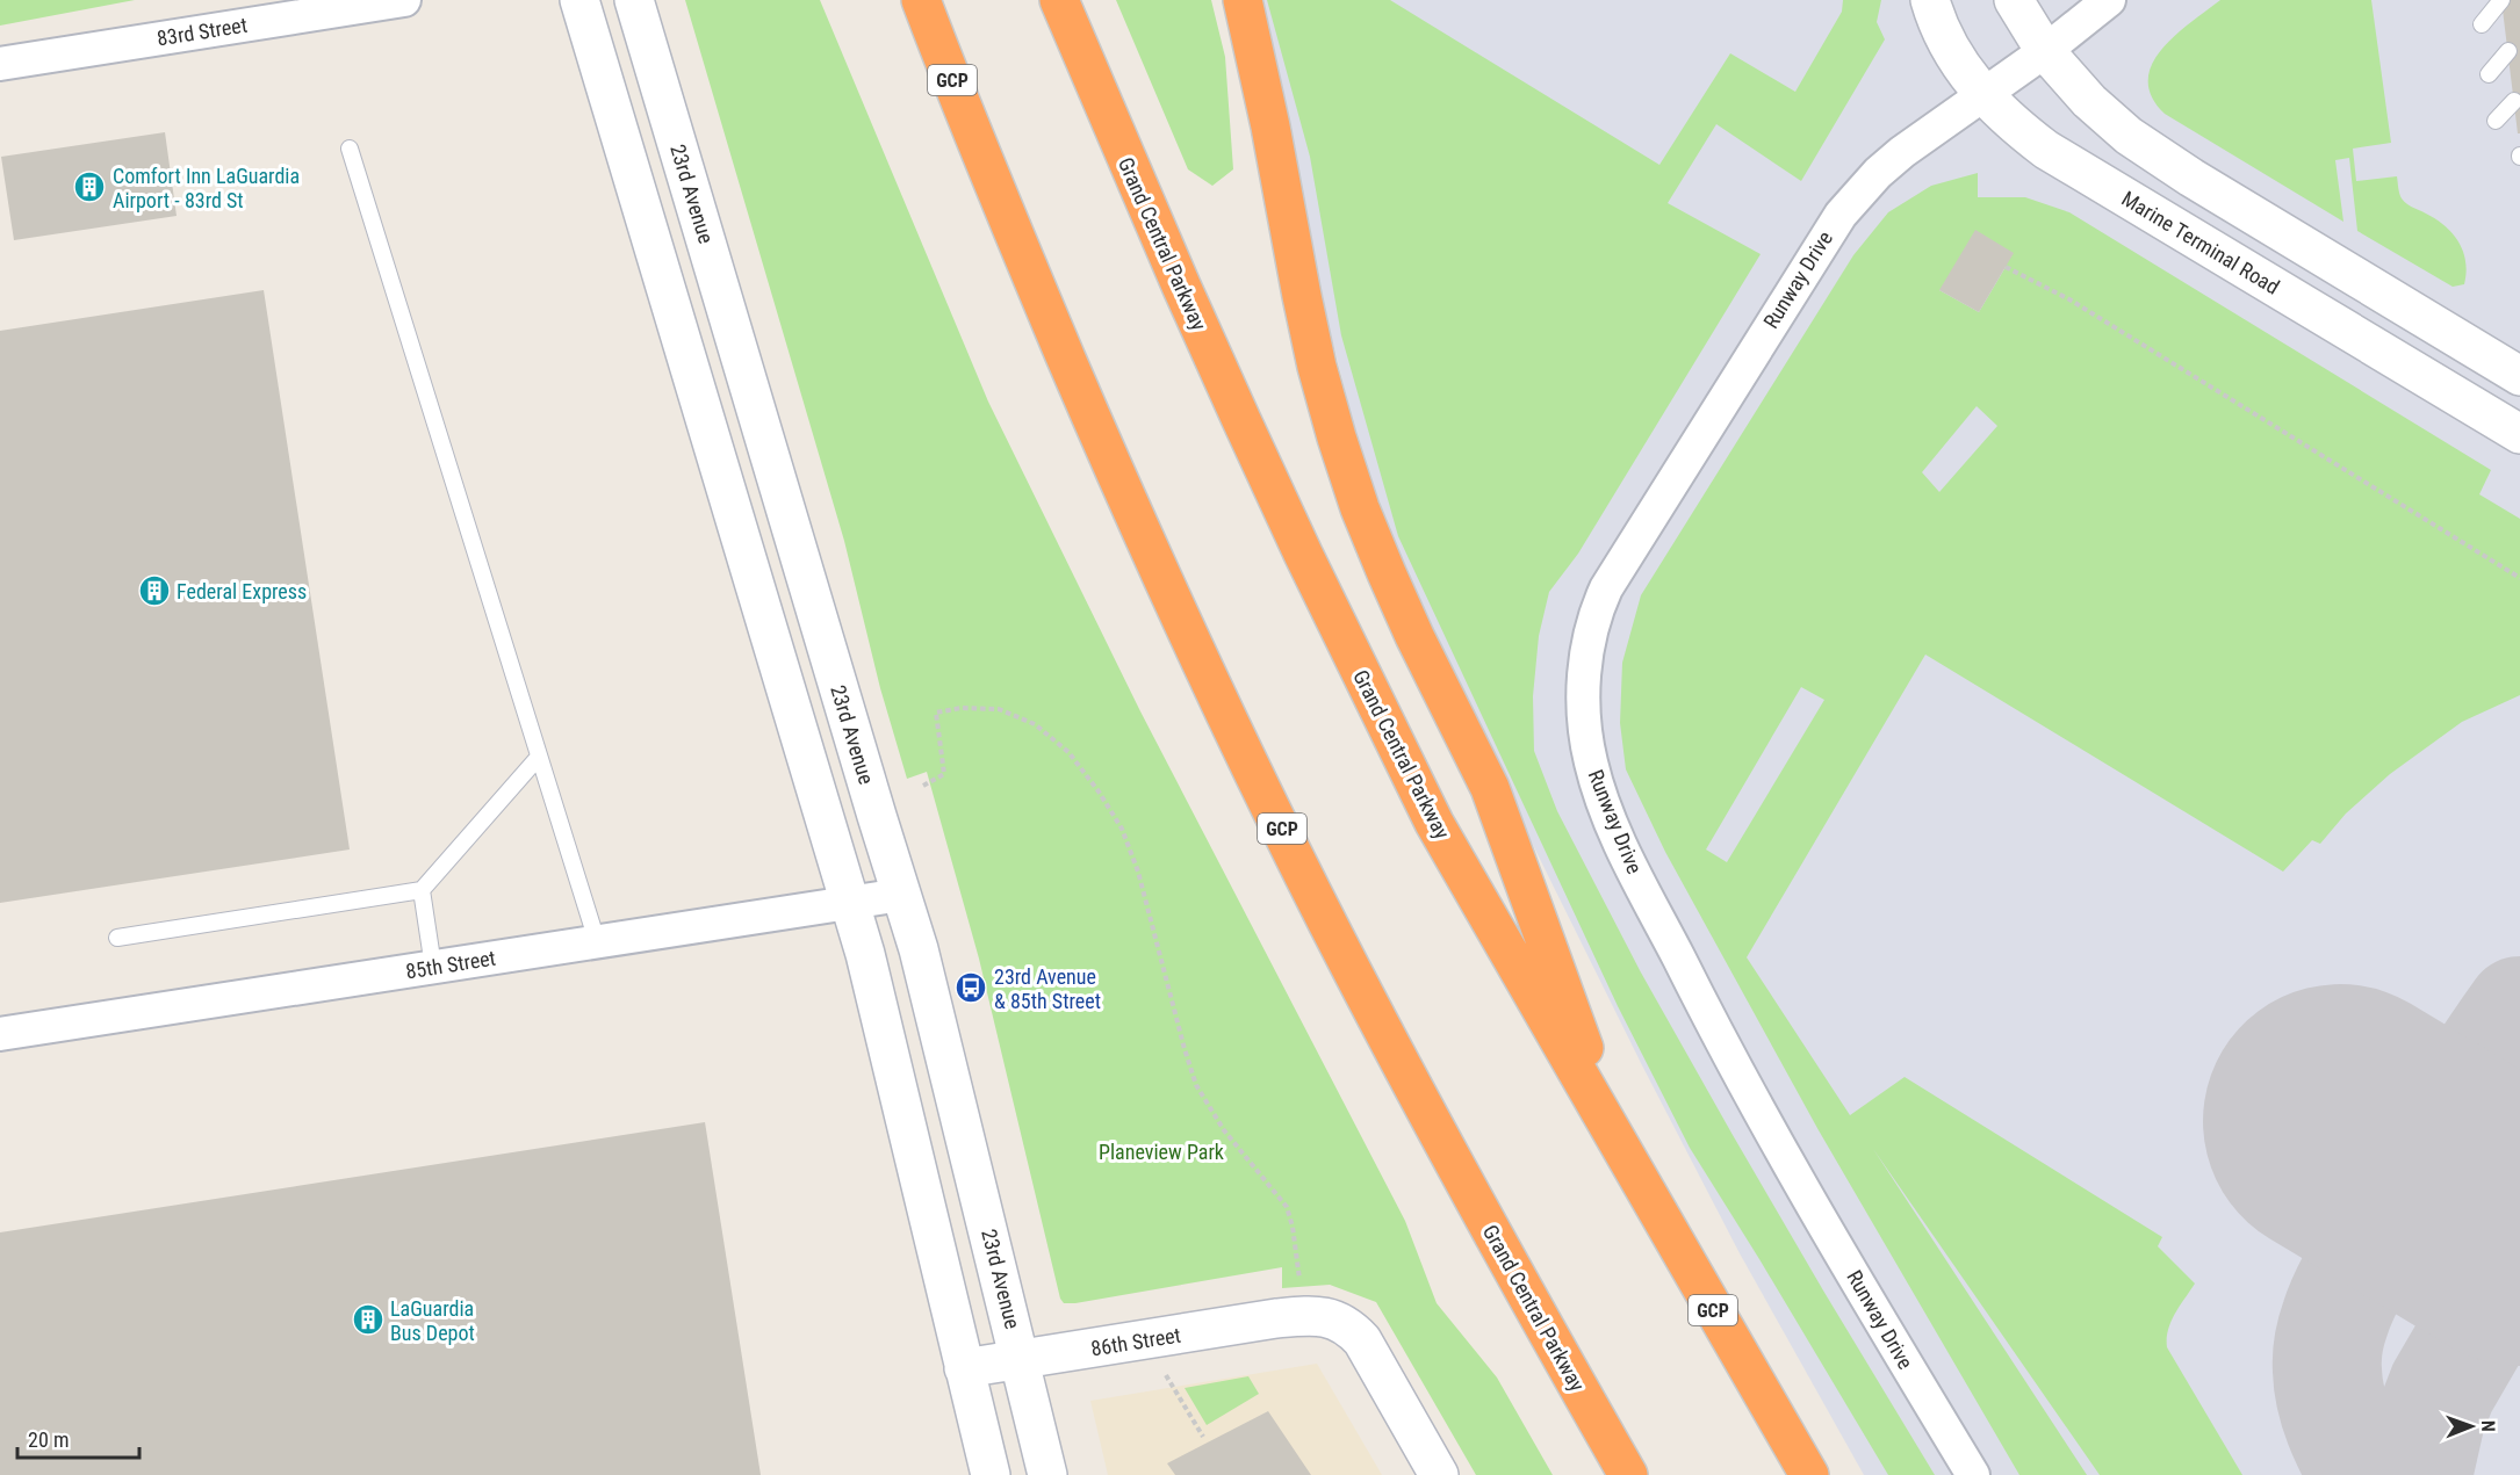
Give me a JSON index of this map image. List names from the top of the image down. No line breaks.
{"streets":{"highway":["GCP","Grand Central Parkway"],"street":["83rd Street","23rd Avenue","Marine Terminal Road","Runway Drive","85th Street","86th Street"]},"crossings":[["23rd Avenue","85th Street"],["23rd Avenue","86th Street"],["Marine Terminal Road","Runway Drive"]],"parks":["Planeview Park"],"places":{"building":["Comfort Inn LaGuardia Airport - 83rd St","Federal Express","LaGuardia Bus Depot"],"bus stop":["23rd Avenue & 85th Street"]},"scale_bar":"20 m","north":"right"}
